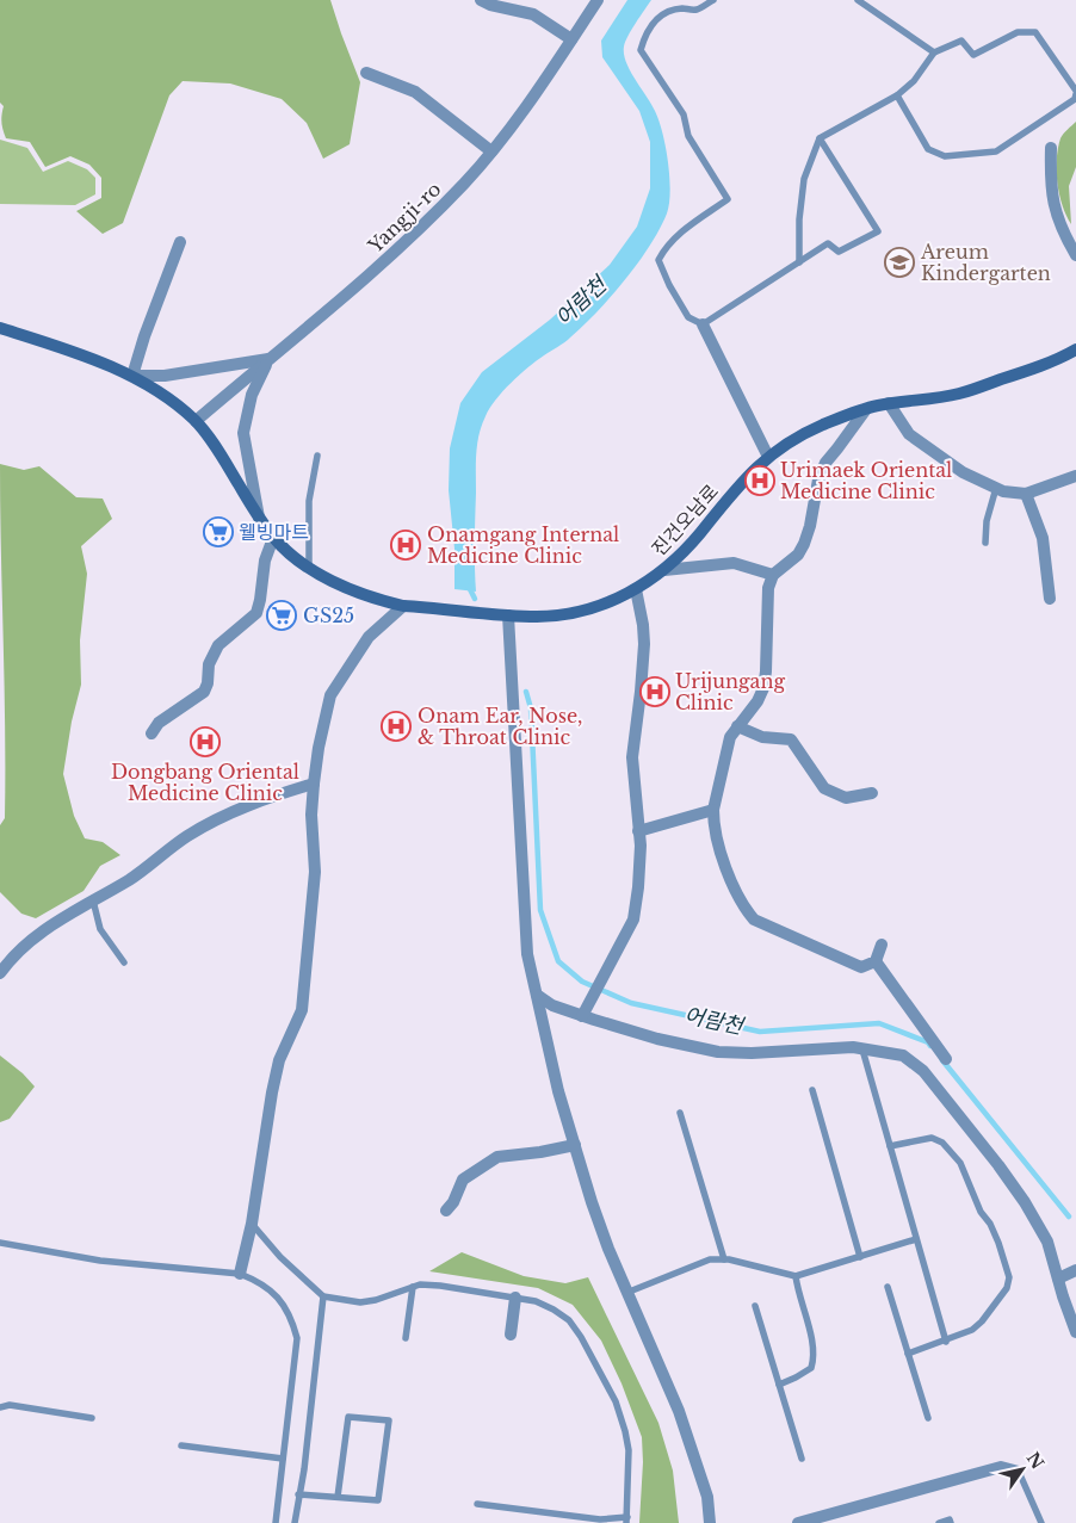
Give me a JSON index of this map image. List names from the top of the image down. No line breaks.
{"streets":{"main road":["진건오남로"],"street":["Yangji-ro"]},"crossings":[["Yangji-ro","진건오남로"]],"water":["어람천"],"places":{"school or university":["Areum Kindergarten"],"hospital":["Urimaek Oriental Medicine Clinic","Onamgang Internal Medicine Clinic","Urijungang Clinic","Onam Ear, Nose, & Throat Clinic","Dongbang Oriental Medicine Clinic"],"supermarket":["웰빙마트","GS25"]},"north":"top right"}
